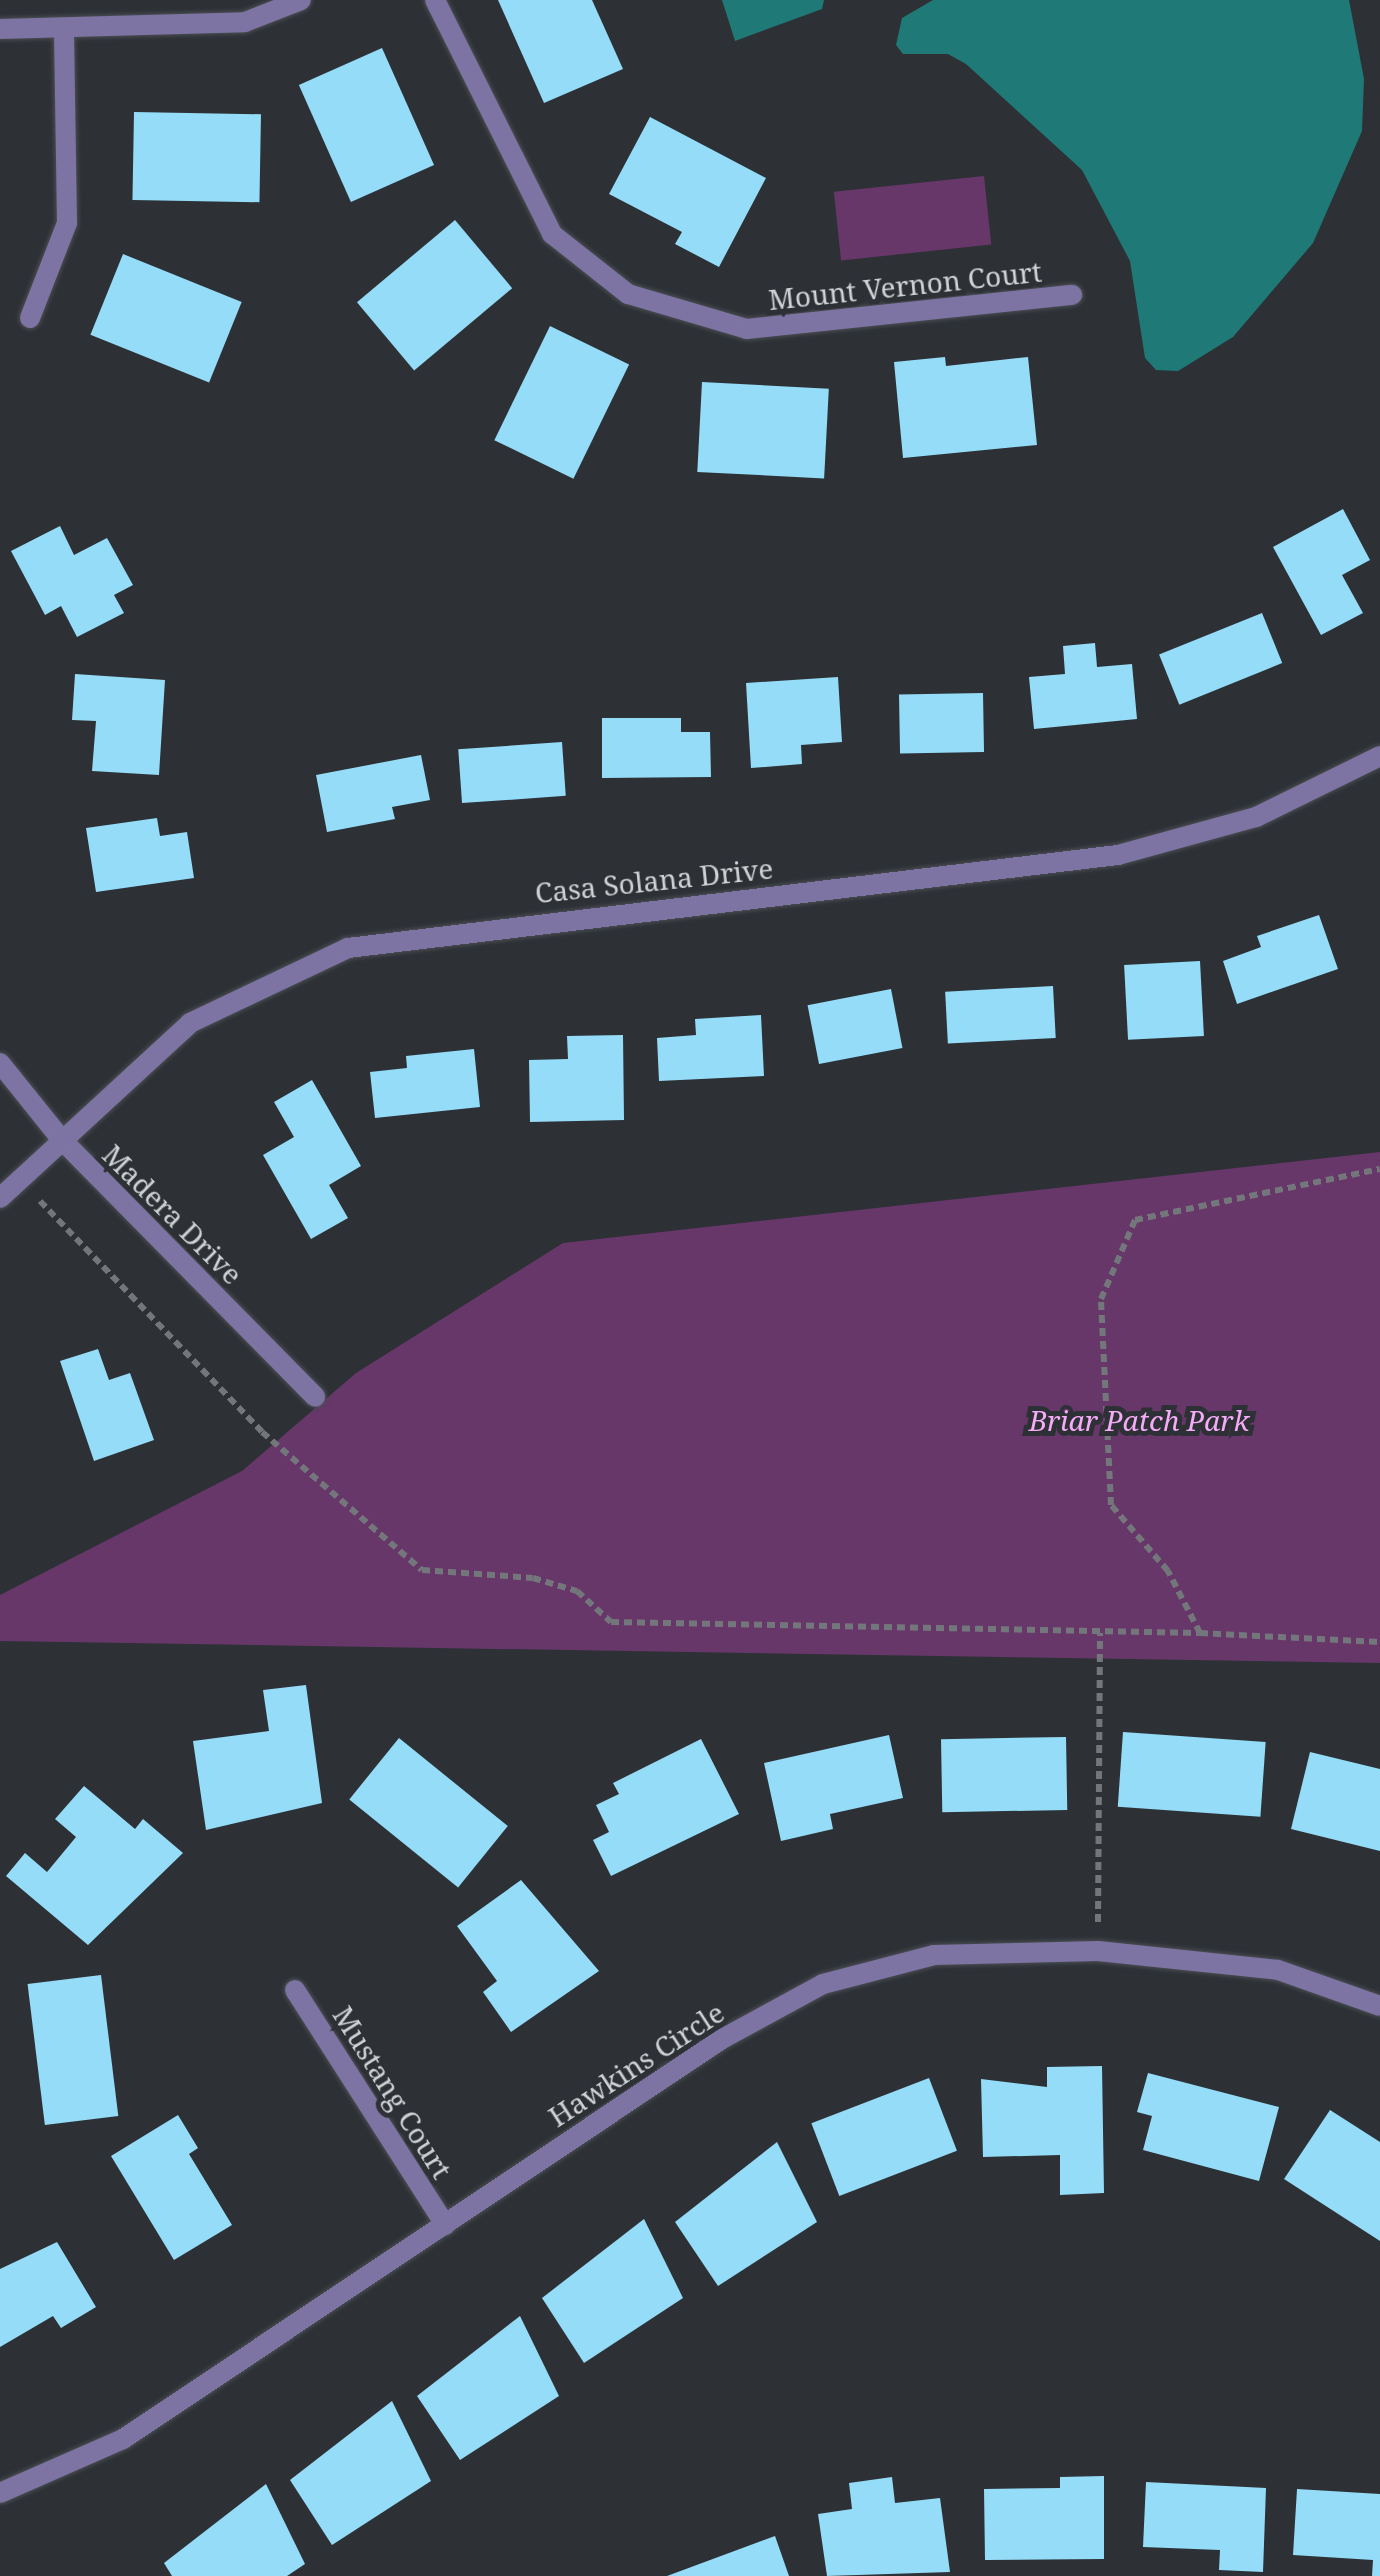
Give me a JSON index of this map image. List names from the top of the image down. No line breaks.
{"streets":{"street":["Mount Vernon Court","Casa Solana Drive","Madera Drive","Hawkins Circle","Mustang Court"]},"crossings":[["Casa Solana Drive","Madera Drive"],["Hawkins Circle","Mustang Court"]],"parks":["Briar Patch Park"]}
